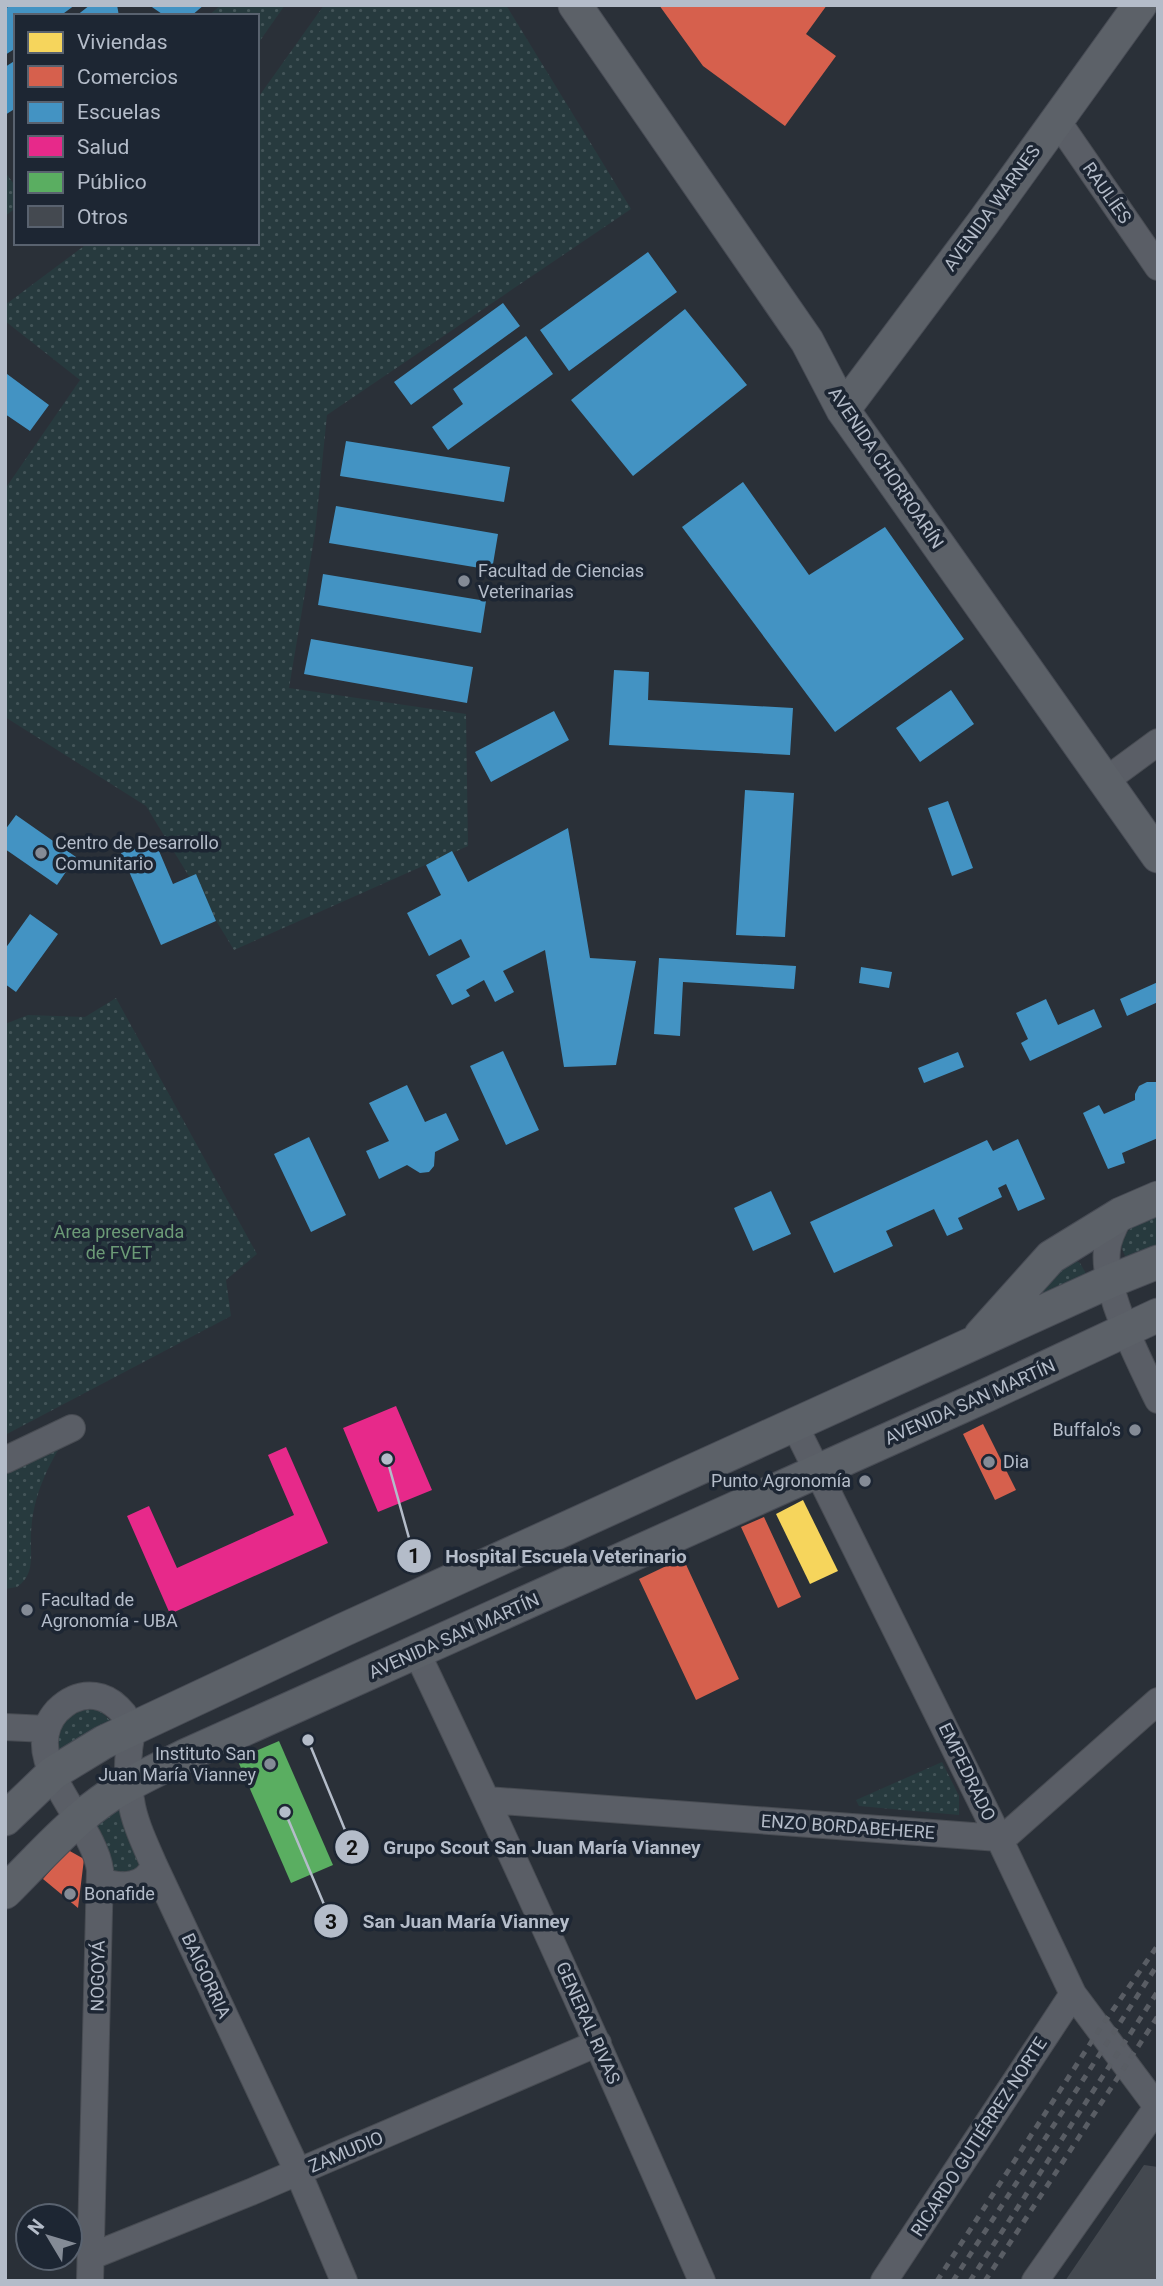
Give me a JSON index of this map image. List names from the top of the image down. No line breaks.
{"streets":{"main road":["AVENIDA WARNES","AVENIDA CHORROARÍN","AVENIDA SAN MARTÍN"],"street":["RAULÍES","EMPEDRADO","ENZO BORDABEHERE","NOGOYÁ","BAIGORRIA","GENERAL RIVAS","RICARDO GUTIÉRREZ NORTE","ZAMUDIO"]},"crossings":[["RAULÍES","AVENIDA WARNES"],["AVENIDA WARNES","AVENIDA CHORROARÍN"],["AVENIDA SAN MARTÍN","EMPEDRADO"],["AVENIDA SAN MARTÍN","NOGOYÁ"],["AVENIDA SAN MARTÍN","BAIGORRIA"],["AVENIDA SAN MARTÍN","GENERAL RIVAS"],["EMPEDRADO","ENZO BORDABEHERE"],["EMPEDRADO","RICARDO GUTIÉRREZ NORTE"],["ENZO BORDABEHERE","GENERAL RIVAS"],["NOGOYÁ","ZAMUDIO"],["BAIGORRIA","ZAMUDIO"],["GENERAL RIVAS","ZAMUDIO"]],"parks":["Area preservada de FVET"],"places":["Facultad de Ciencias Veterinarias","Centro de Desarrollo Comunitario","Buffalo's","Hospital Escuela Veterinario","Dia","Punto Agronomía","Facultad de Agronomía - UBA","Grupo Scout San Juan María Vianney","Instituto San Juan María Vianney","San Juan María Vianney","Bonafide"],"legend":["Viviendas","Comercios","Escuelas","Salud","Público","Otros"],"north":"top left"}
